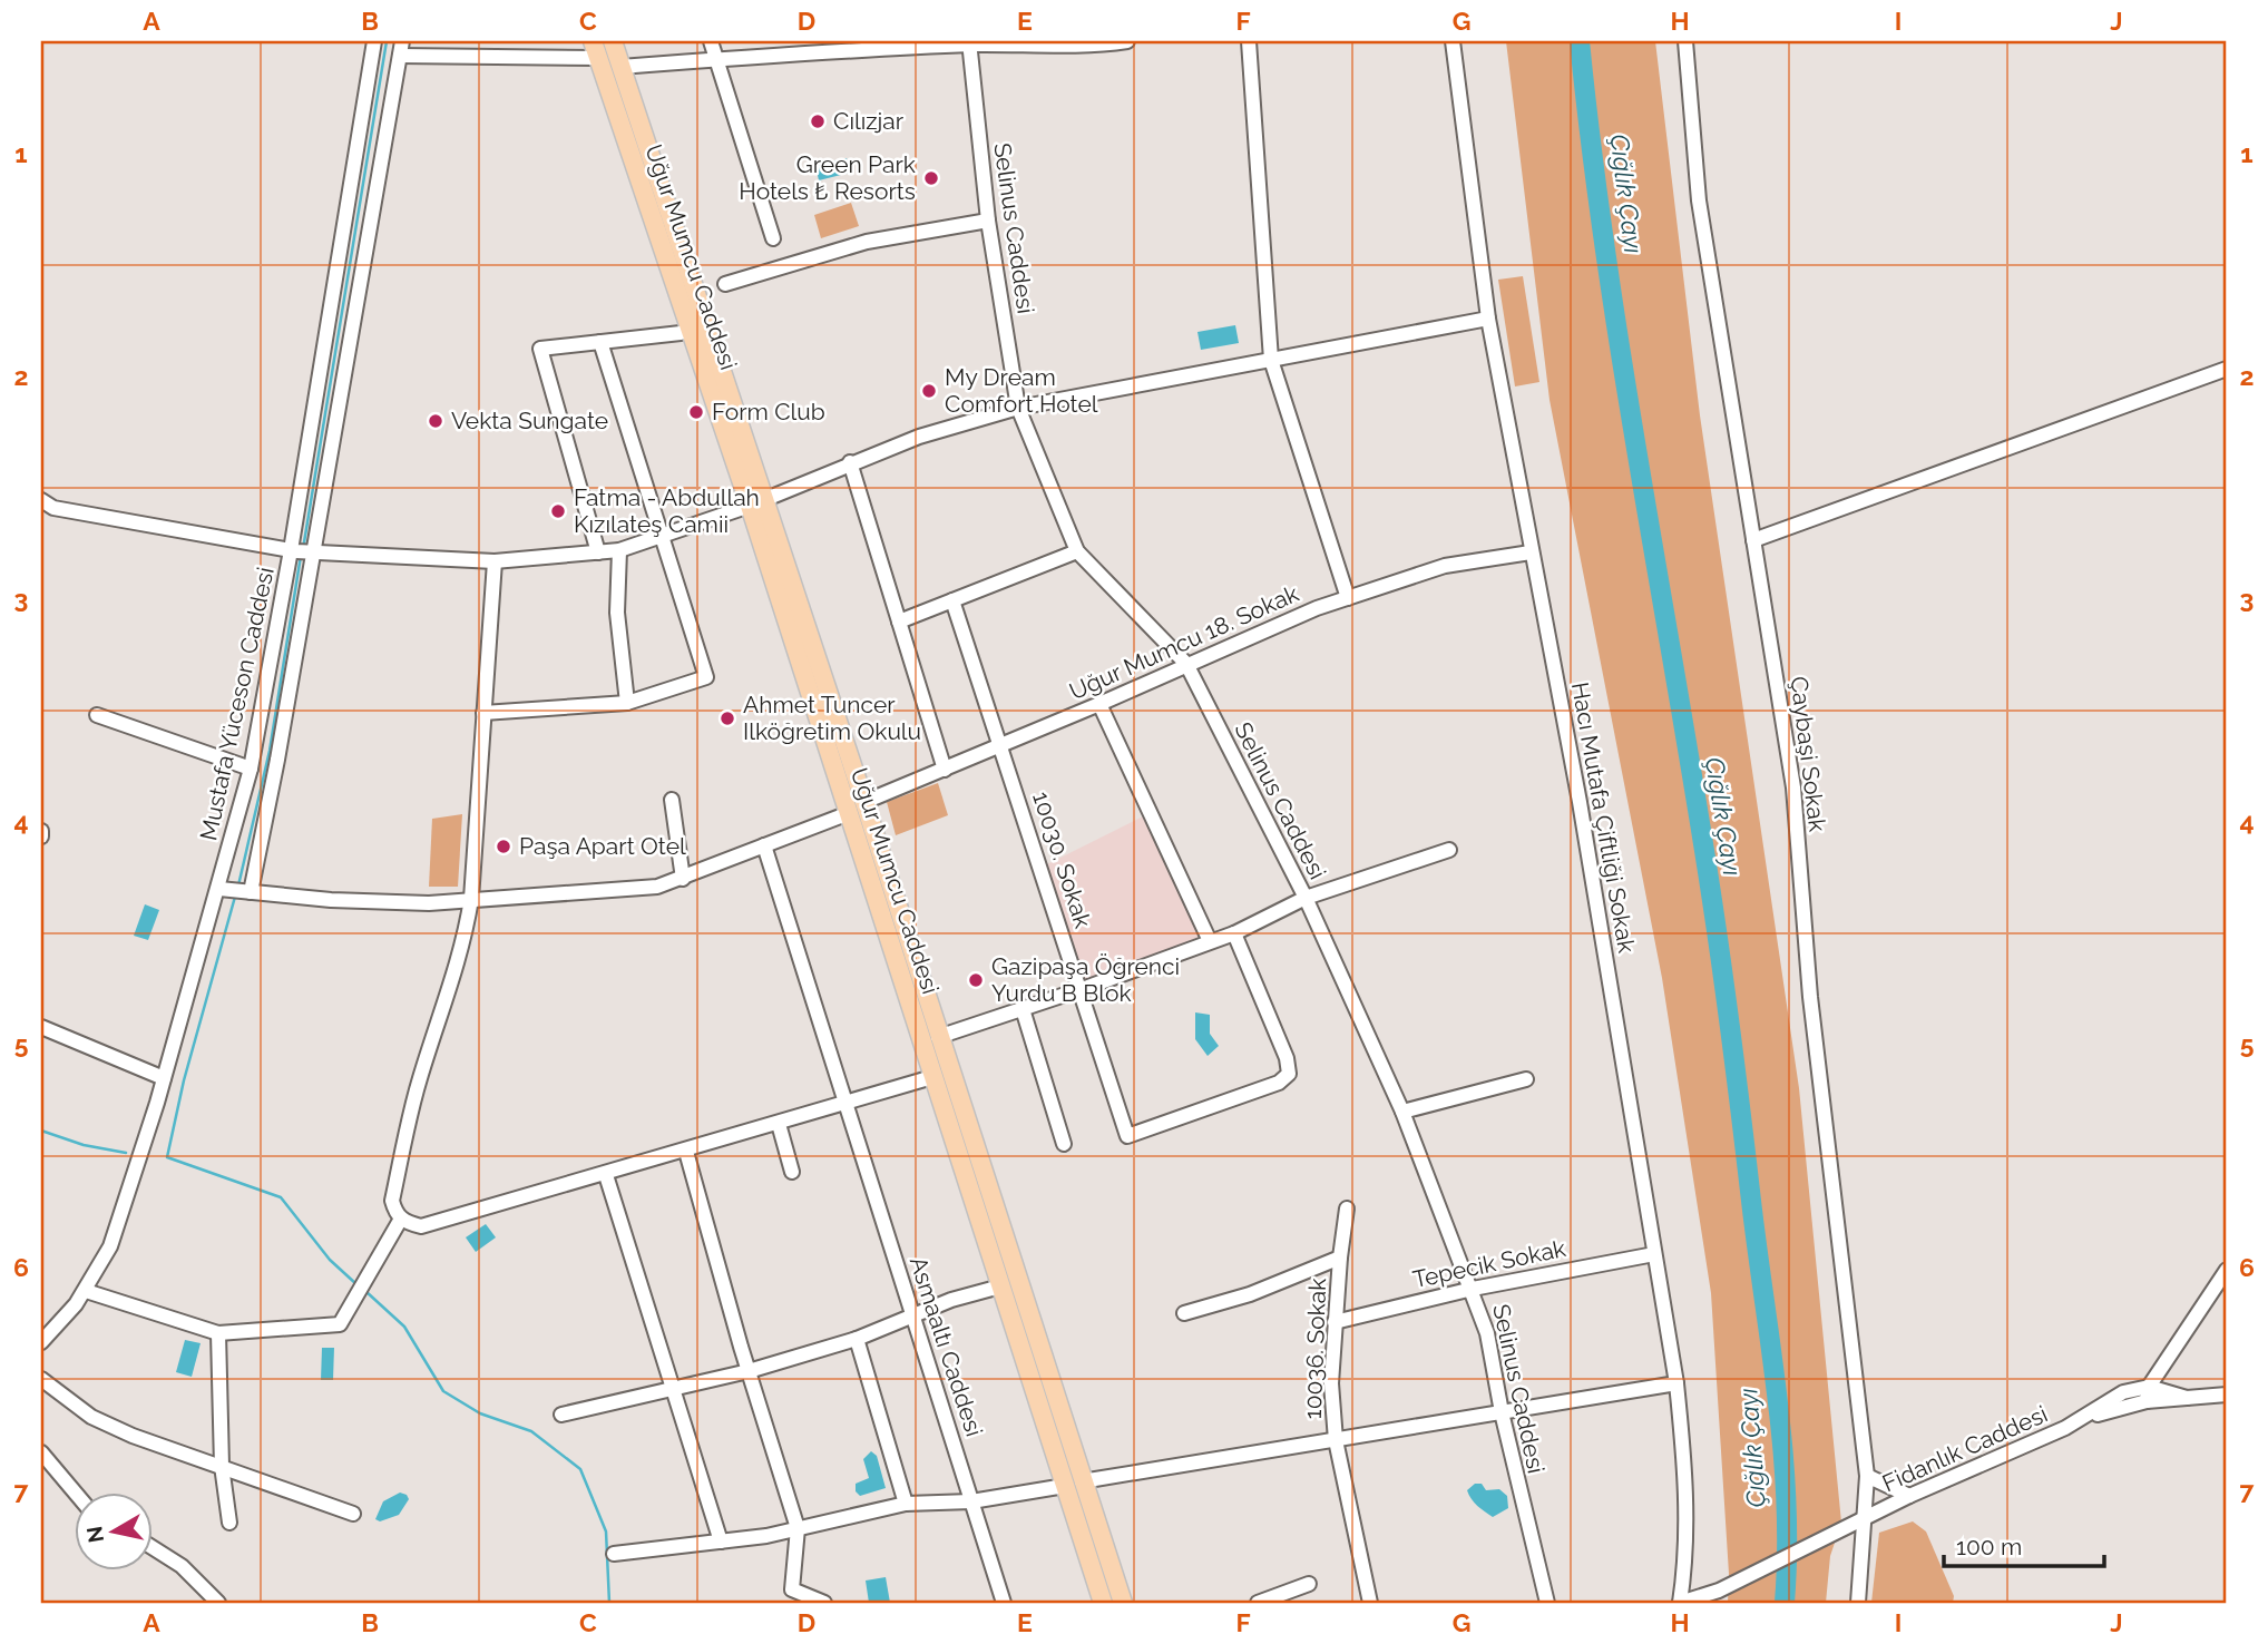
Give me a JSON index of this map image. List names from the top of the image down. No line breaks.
{"streets":{"main road":["Uğur Mumcu Caddesi"],"street":["Selinus Caddesi","Uğur Mumcu 18. Sokak","Mustafa Yüceson Caddesi","Çaybaşi Sokak","Hacı Mutafa Çiftliği Sokak","10030. Sokak","Tepecik Sokak","Asmaaltı Caddesi","10036. Sokak","Fidanlık Caddesi"]},"crossings":[["Selinus Caddesi","Uğur Mumcu 18. Sokak"],["Selinus Caddesi","Tepecik Sokak"],["Uğur Mumcu Caddesi","Uğur Mumcu 18. Sokak"],["Uğur Mumcu 18. Sokak","Hacı Mutafa Çiftliği Sokak"],["Uğur Mumcu 18. Sokak","10030. Sokak"],["Çaybaşi Sokak","Fidanlık Caddesi"],["Hacı Mutafa Çiftliği Sokak","Tepecik Sokak"],["Hacı Mutafa Çiftliği Sokak","Fidanlık Caddesi"],["Tepecik Sokak","10036. Sokak"]],"water":["Çığlık Çayı"],"places":["Cılızjar","Green Park Hotels ₺ Resorts","My Dream Comfort Hotel","Form Club","Vekta Sungate","Fatma - Abdullah Kızılateş Camii","Ahmet Tuncer Ilköğretim Okulu","Paşa Apart Otel","Gazipaşa Öğrenci Yurdu B Blok"],"scale_bar":"100 m","north":"left","grid":{"columns":["A","B","C","D","E","F","G","H","I","J"],"rows":["1","2","3","4","5","6","7"]}}
